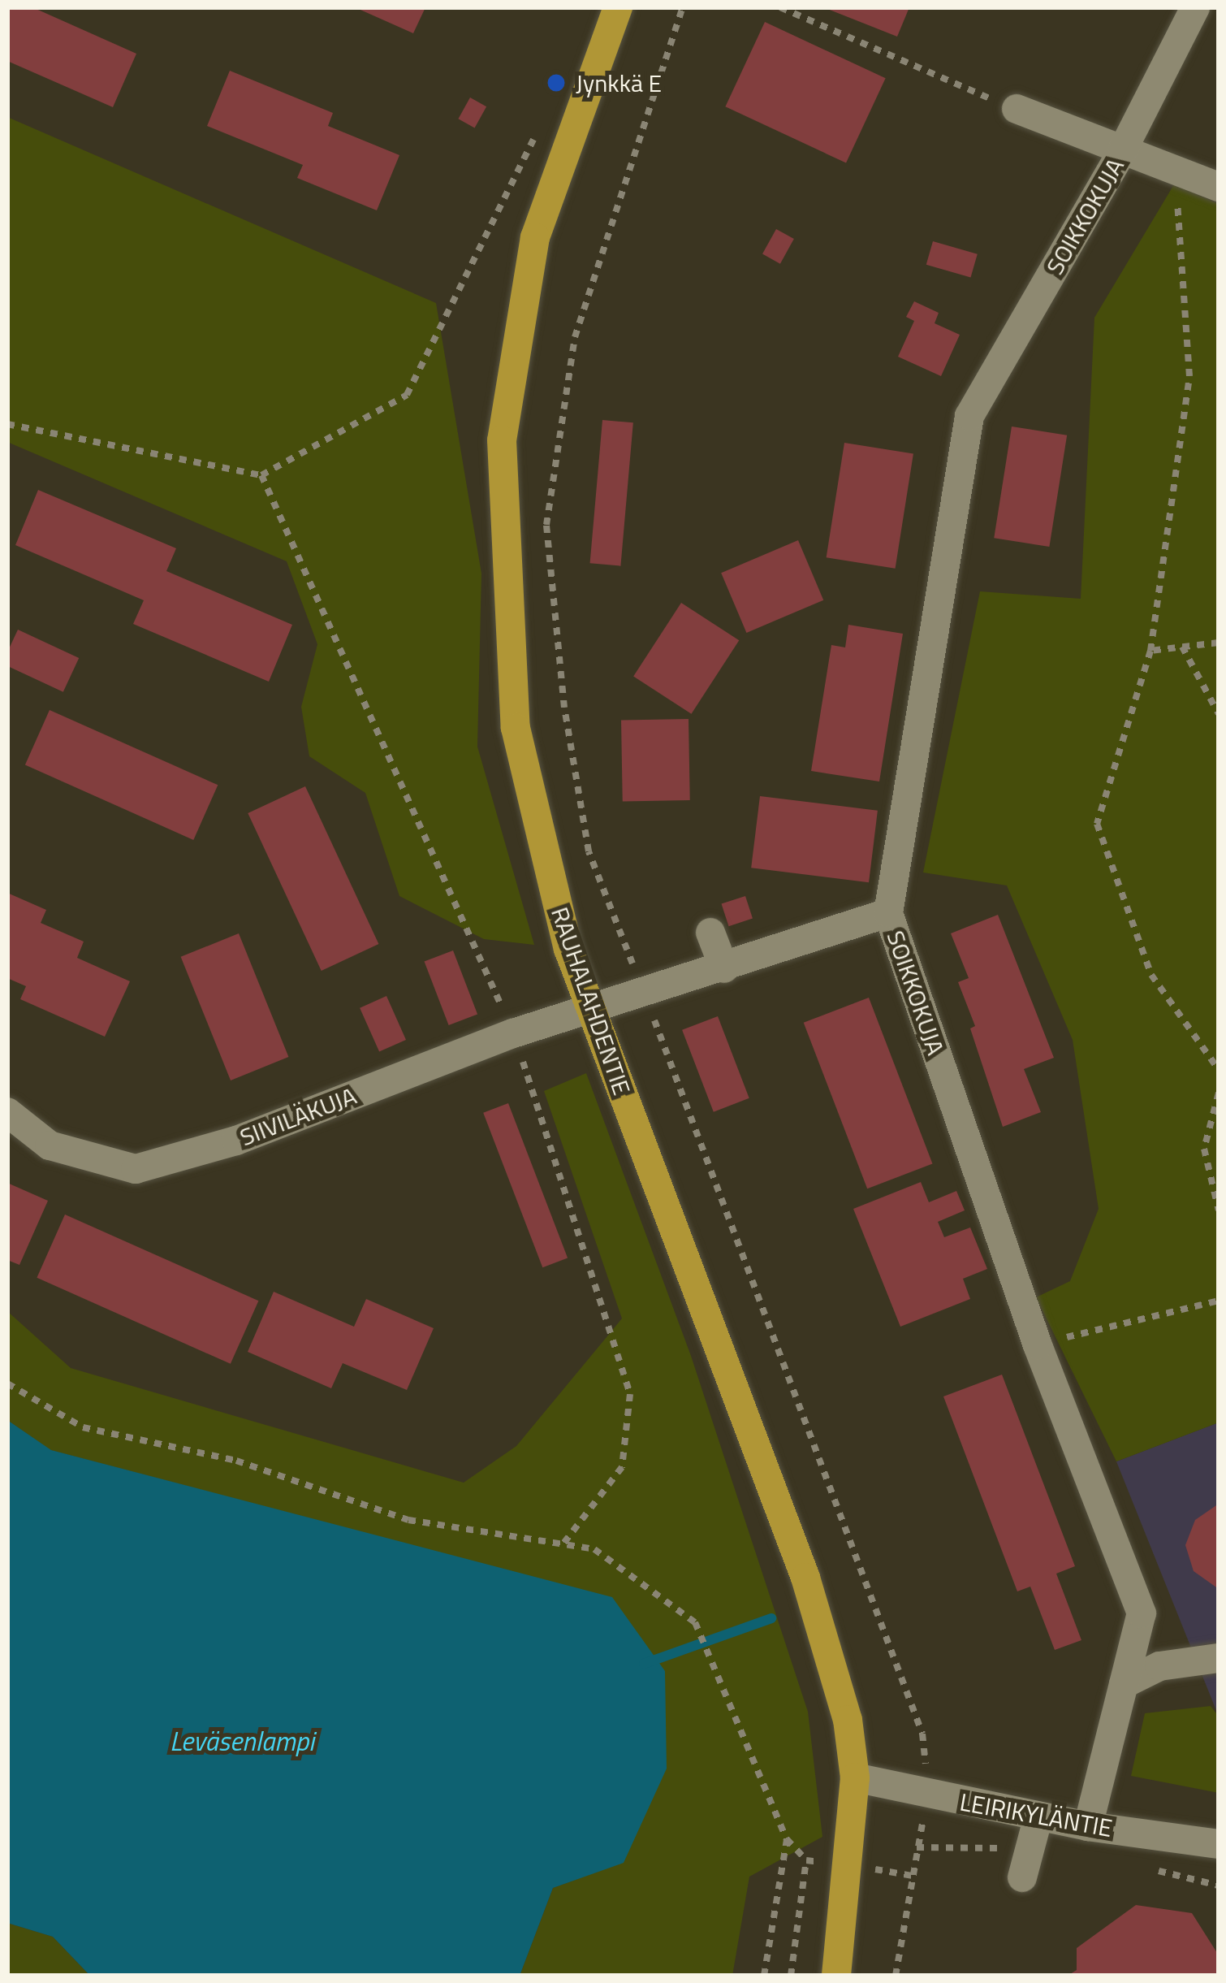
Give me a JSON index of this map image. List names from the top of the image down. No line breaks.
{"streets":{"main road":["RAUHALAHDENTIE"],"street":["SOIKKOKUJA","SIIVILÄKUJA","LEIRIKYLÄNTIE"]},"crossings":[["SOIKKOKUJA","SIIVILÄKUJA"],["SOIKKOKUJA","LEIRIKYLÄNTIE"],["RAUHALAHDENTIE","SIIVILÄKUJA"],["RAUHALAHDENTIE","LEIRIKYLÄNTIE"]],"water":["Leväsenlampi"],"places":["Jynkkä E"]}
